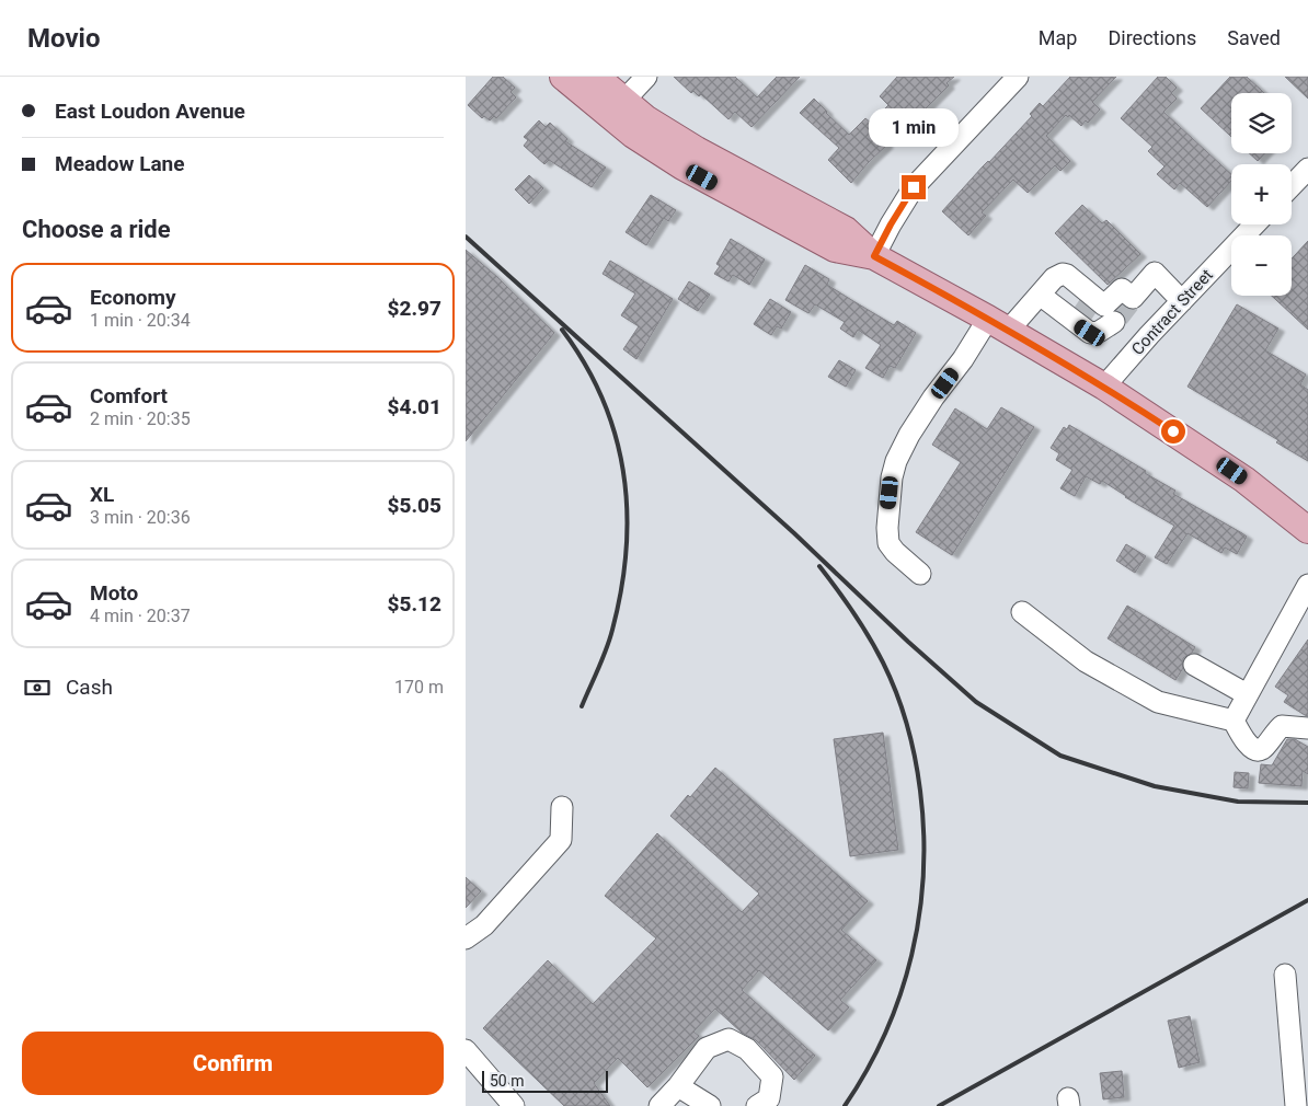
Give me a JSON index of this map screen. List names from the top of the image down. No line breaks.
{"streets":{"street":["Contract Street"]},"scale_bar":"50 m","page":{"header":"Movio","nav":["Map","Directions","Saved"],"banner":["East Loudon Avenue","Meadow Lane"],"map_buttons":["+","−"],"bubble":"1 min","heading":"Choose a ride","list":[{"name":"Economy","note":"1 min · 20:34","value":"$2.97"},{"name":"Comfort","note":"2 min · 20:35","value":"$4.01"},{"name":"XL","note":"3 min · 20:36","value":"$5.05"},{"name":"Moto","note":"4 min · 20:37","value":"$5.12"}],"pay":["Cash","170 m"],"buttons":"Confirm","scale":"50 m"}}
